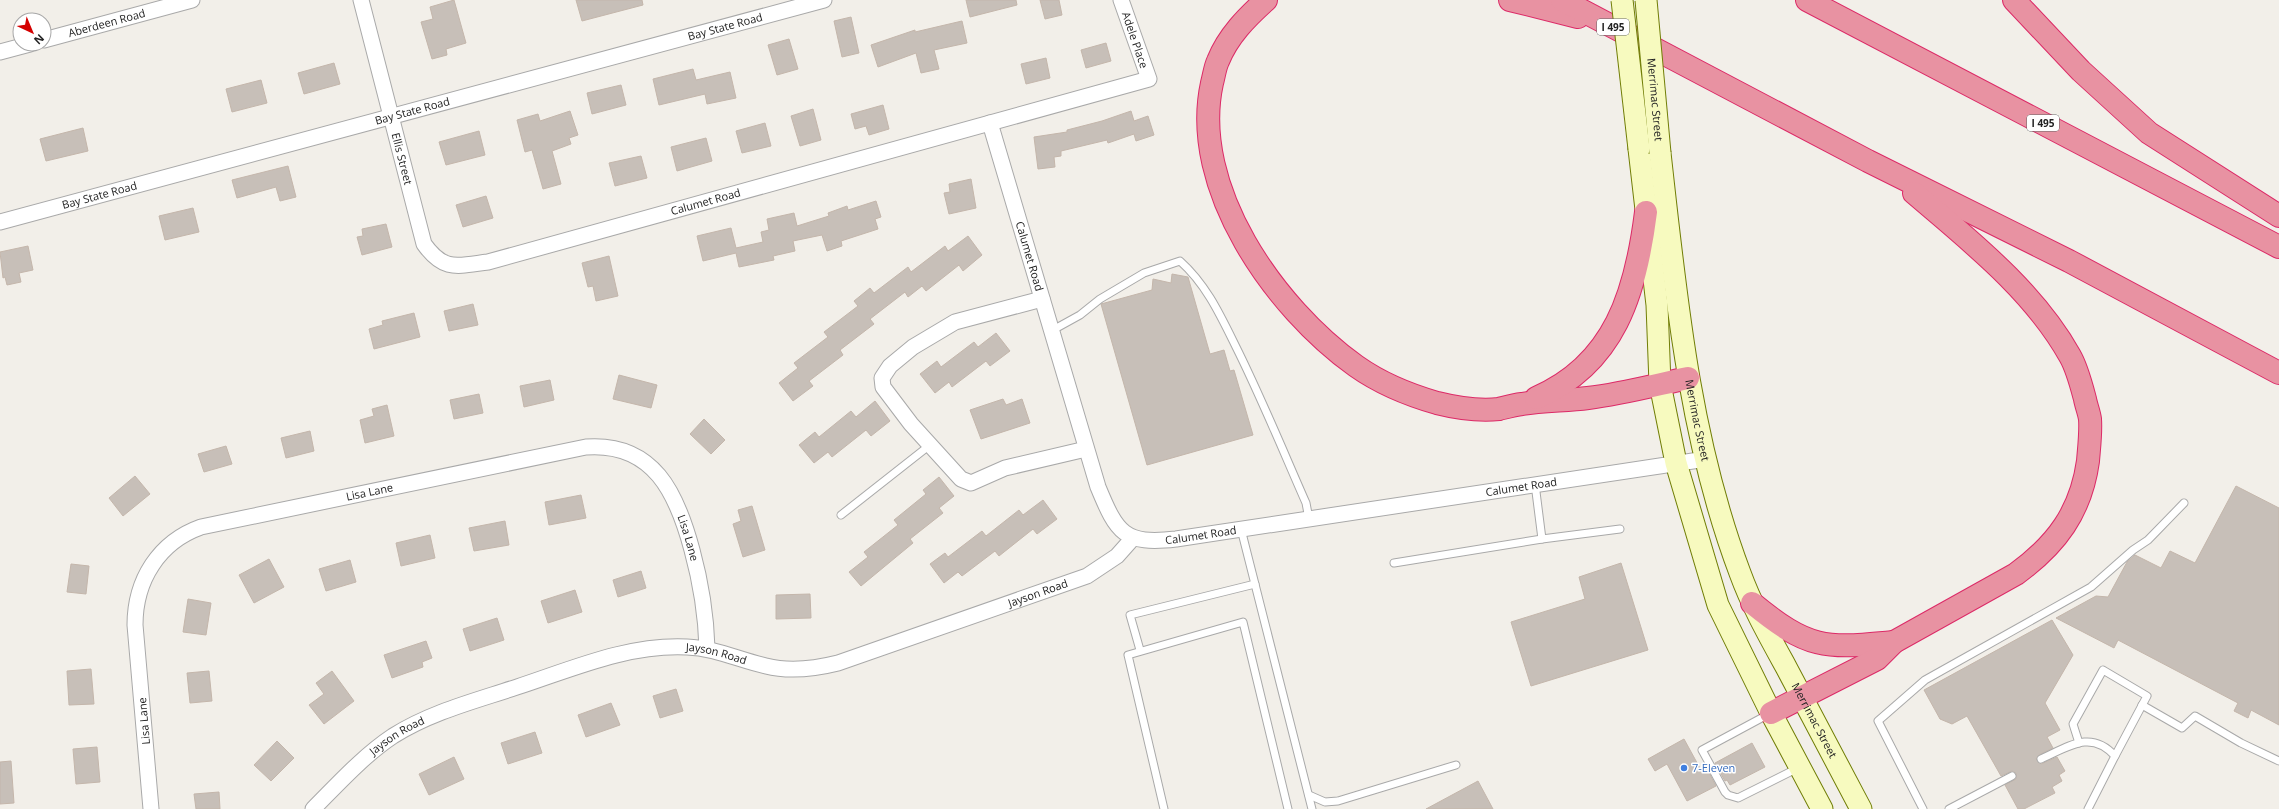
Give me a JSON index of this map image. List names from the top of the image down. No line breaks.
{"streets":{"highway":["I 495"],"main road":["Merrimac Street"],"street":["Aberdeen Road","Bay State Road","Adele Place","Ellis Street","Calumet Road","Lisa Lane","Jayson Road"]},"crossings":[["Bay State Road","Ellis Street"],["Adele Place","Calumet Road"],["Merrimac Street","Calumet Road"],["Ellis Street","Calumet Road"],["Calumet Road","Jayson Road"],["Lisa Lane","Jayson Road"]],"places":["7-Eleven"],"north":"bottom right"}
